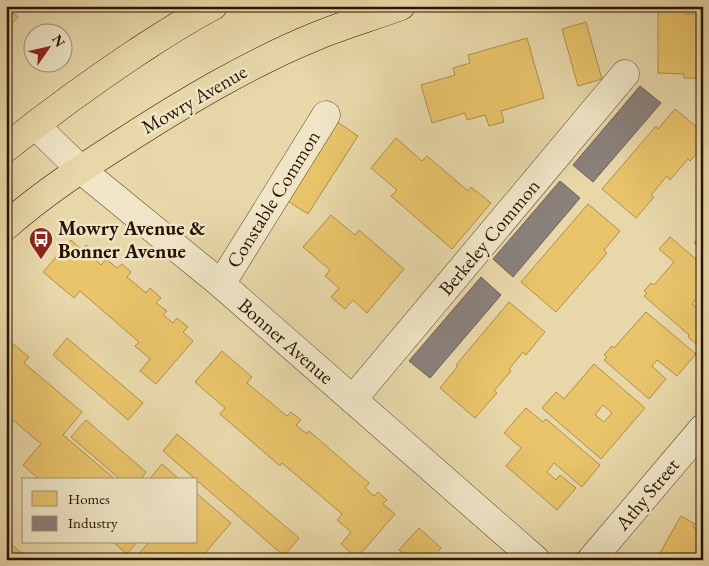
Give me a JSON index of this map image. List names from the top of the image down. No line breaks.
{"streets":{"main road":["Mowry Avenue"],"street":["Constable Common","Berkeley Common","Bonner Avenue","Athy Street"]},"crossings":[["Mowry Avenue","Bonner Avenue"],["Constable Common","Bonner Avenue"],["Berkeley Common","Bonner Avenue"]],"places":{"bus stop":["Mowry Avenue & Bonner Avenue"]},"legend":["Homes","Industry"],"north":"top right"}
